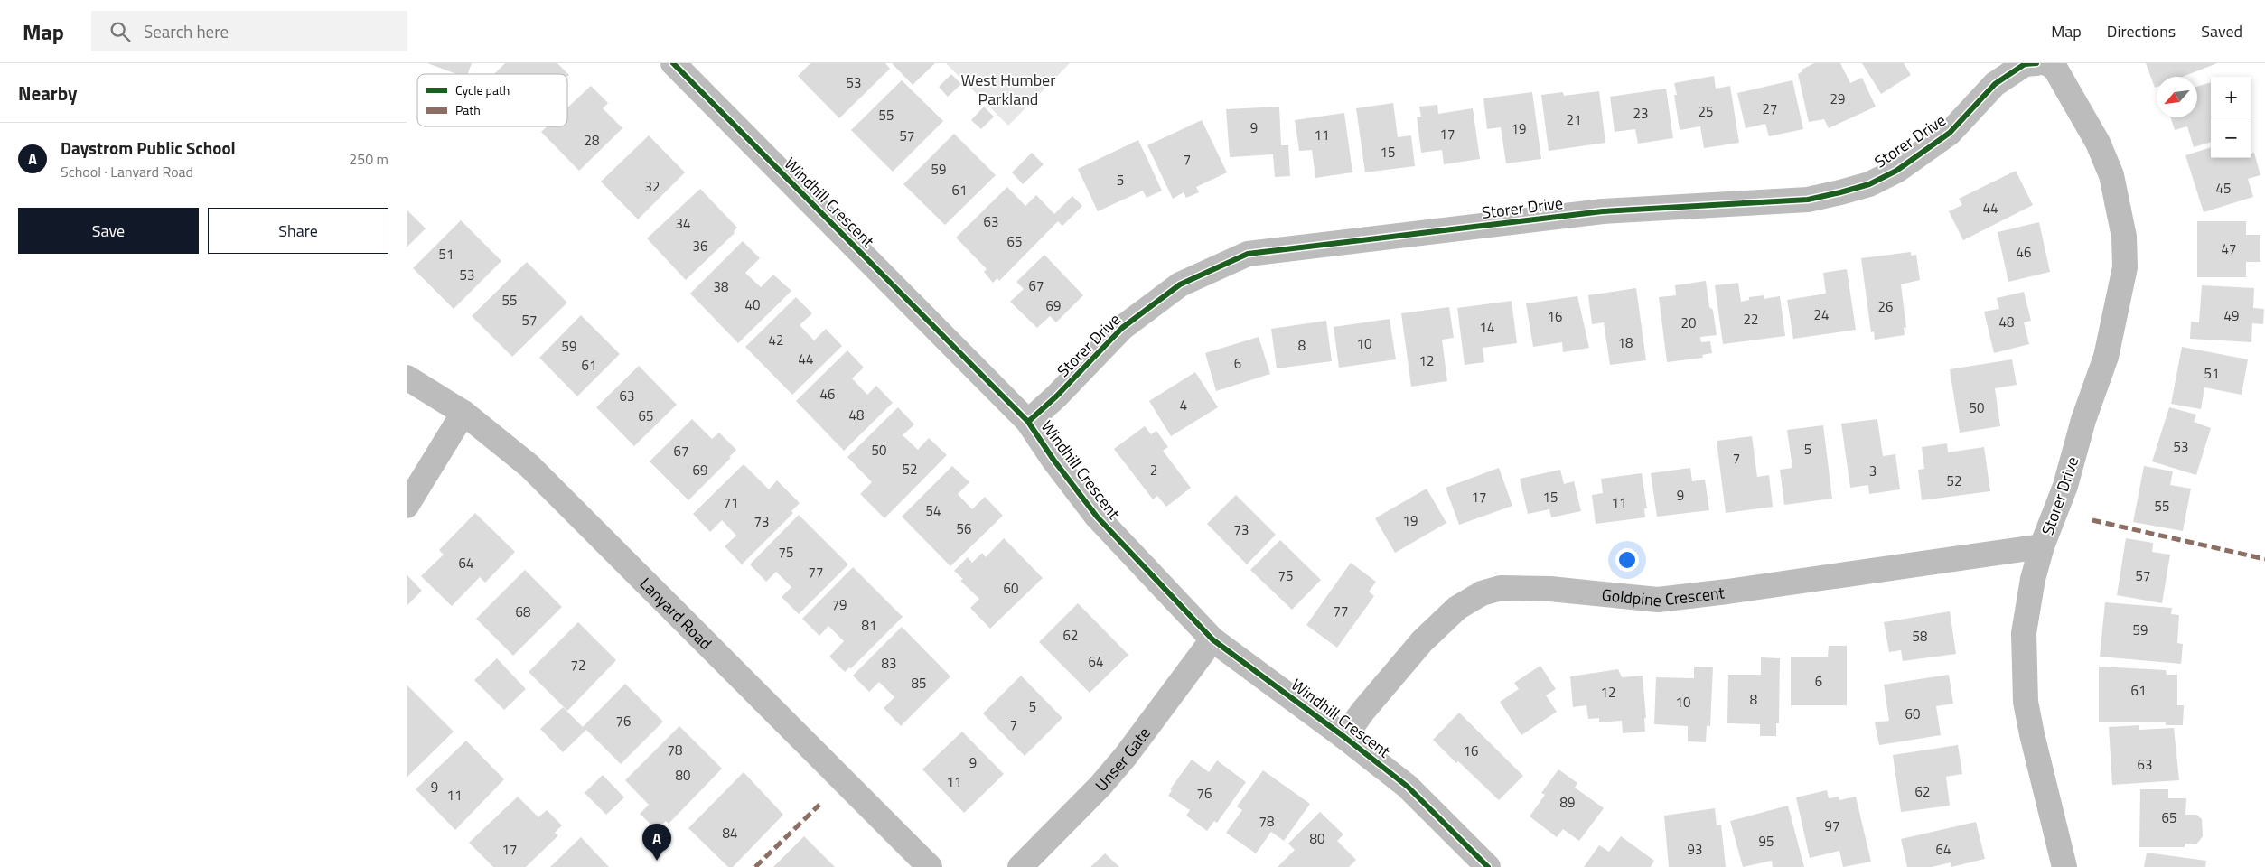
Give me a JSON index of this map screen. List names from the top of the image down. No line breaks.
{"streets":{"street":["Storer Drive","Windhill Crescent","Goldpine Crescent","Lanyard Road","Unser Gate"]},"crossings":[["Storer Drive","Windhill Crescent"],["Storer Drive","Goldpine Crescent"],["Windhill Crescent","Goldpine Crescent"],["Windhill Crescent","Unser Gate"]],"parks":["West Humber Parkland"],"house_numbers":["53","29","27","25","23","55","21","9","19","17","11","57","28","15","7","59","5","32","45","61","44","63","34","65","36","47","46","51","53","67","38","55","40","69","26","24","49","16","22","57","48","20","14","42","18","10","8","59","44","12","6","61","51","46","63","4","50","48","65","53","5","50","67","7","52","69","2","3","52","9","17","15","71","11","55","54","19","73","56","73","75","64","77","75","57","60","79","77","68","81","59","62","58","64","83","72","6","85","61","12","8","10","5","60","76","7","78","16","9","63","80","11","9","62","76","11","89","65","78","97","84","80","95","17","93","64"],"legend":["Cycle path","Path"],"north":"bottom left","page":{"header":"Map","search":"Search here","nav":["Map","Directions","Saved"],"heading":"Nearby","map_buttons":["+","−"],"list":[{"mark":"A","name":"Daystrom Public School","note":"School · Lanyard Road","value":"250 m"}],"buttons":["Save","Share"],"pins":"A"}}
